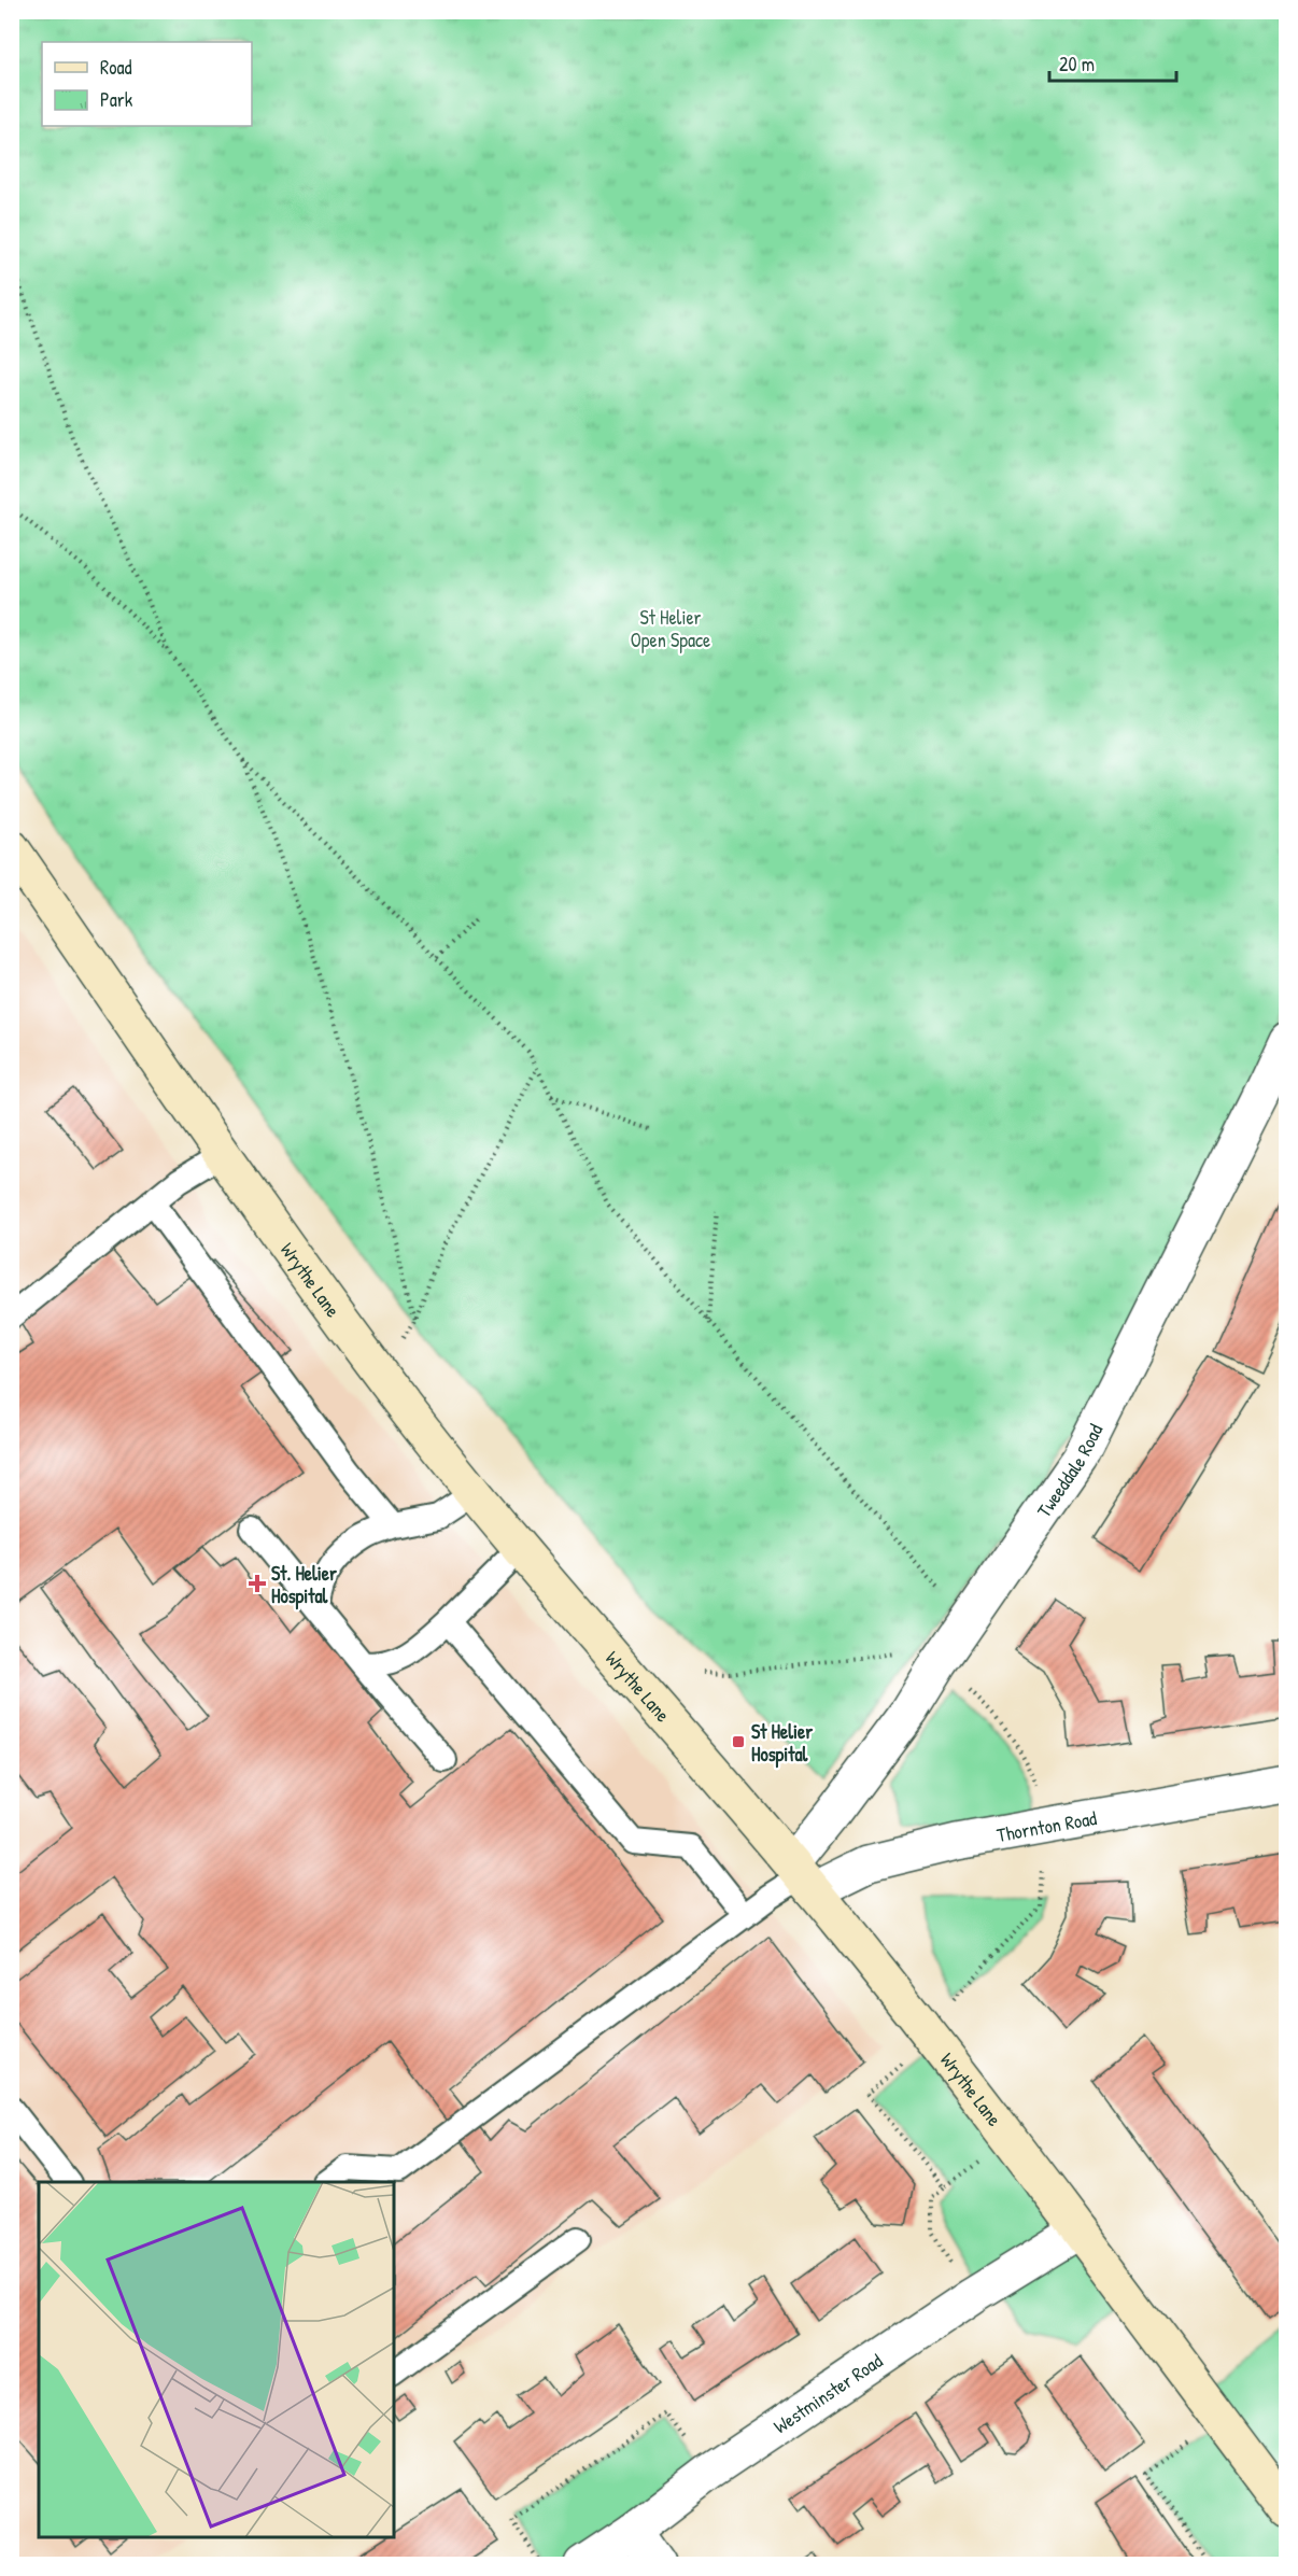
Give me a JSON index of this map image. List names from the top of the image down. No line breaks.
{"streets":{"main road":["Wrythe Lane"],"street":["Tweeddale Road","Thornton Road","Westminster Road"]},"crossings":[["Wrythe Lane","Tweeddale Road"],["Wrythe Lane","Thornton Road"],["Wrythe Lane","Westminster Road"],["Tweeddale Road","Thornton Road"]],"parks":["St Helier Open Space"],"places":{"health":["St. Helier Hospital"],"transit":["St Helier Hospital"]},"legend":["Road","Park"],"scale_bar":"20 m"}
